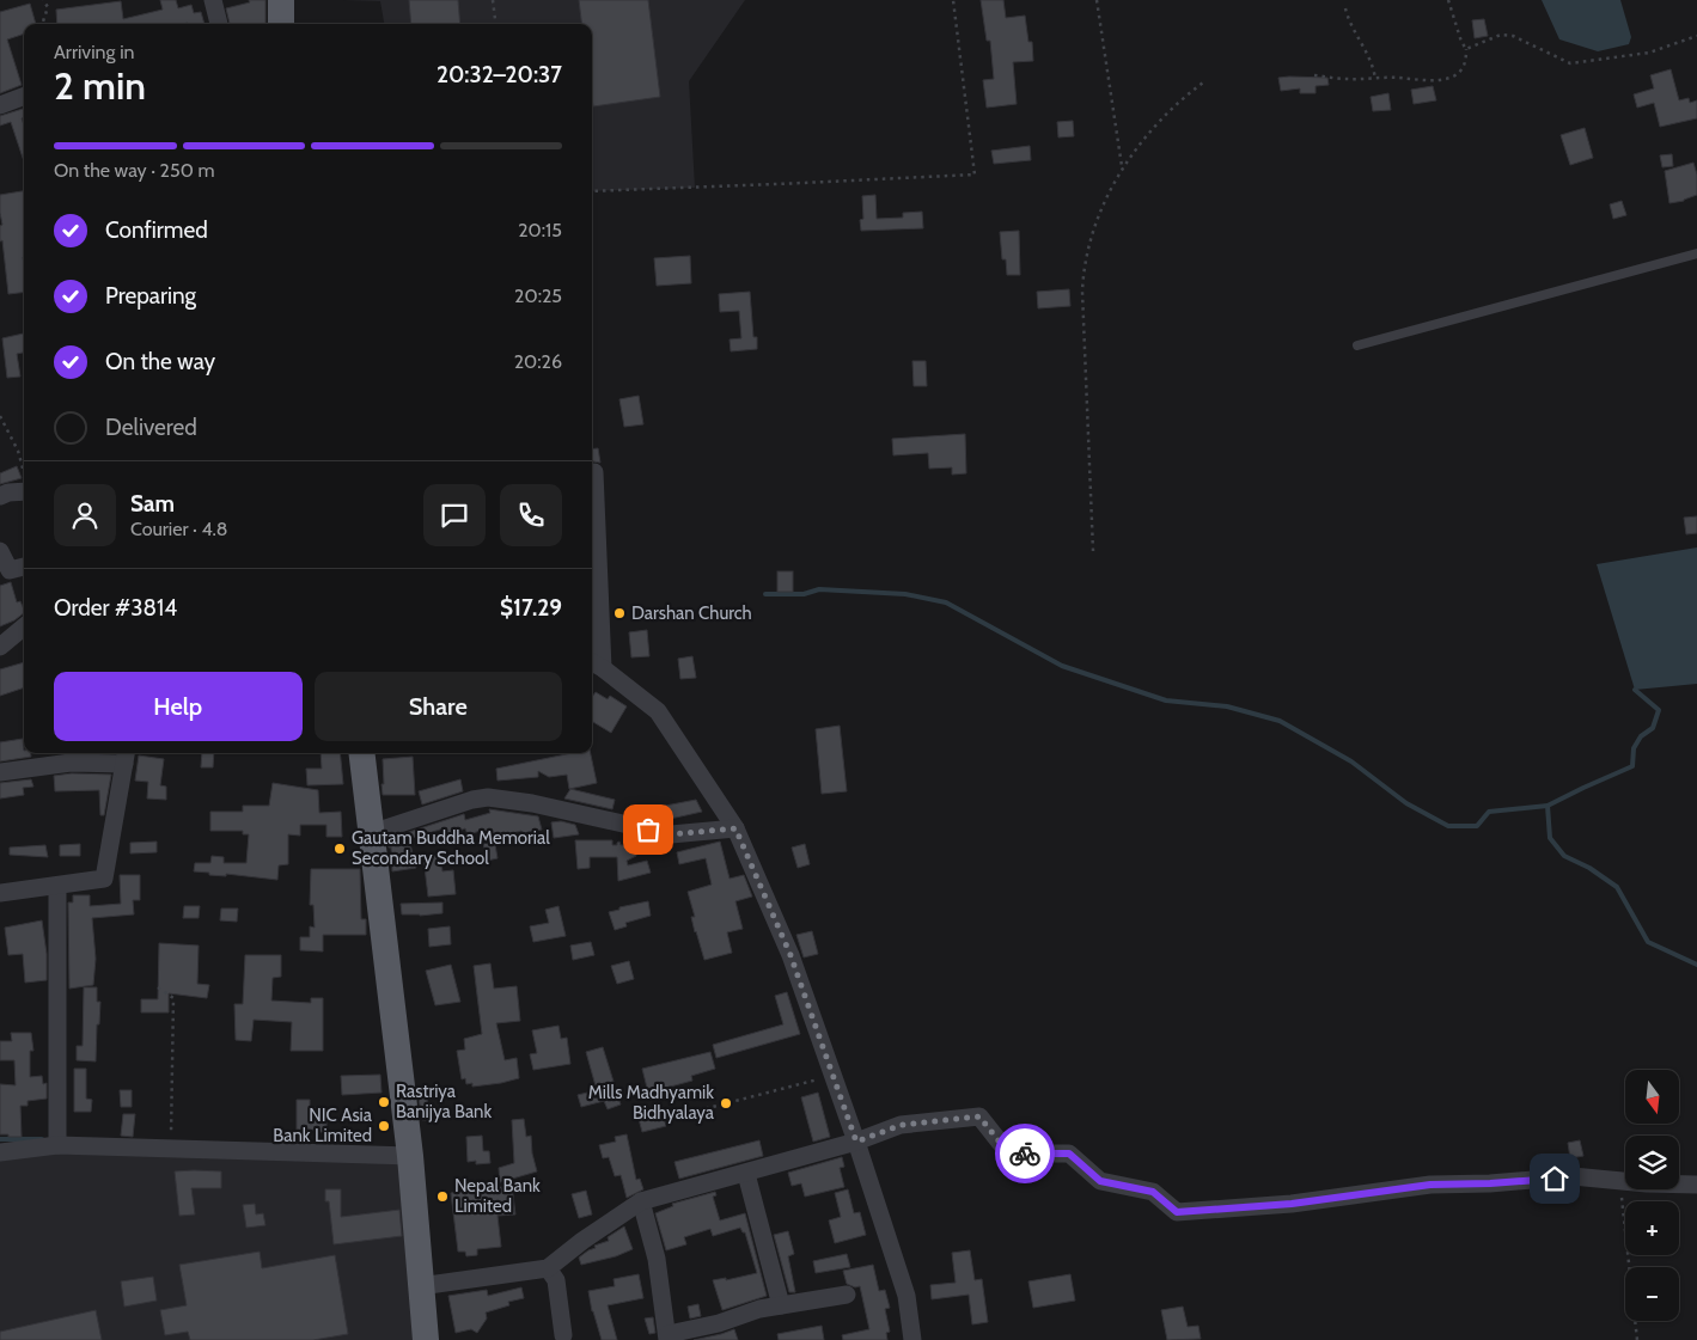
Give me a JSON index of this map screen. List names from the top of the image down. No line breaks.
{"places":["Darshan Church","Gautam Buddha Memorial Secondary School","Rastriya Banijya Bank","Mills Madhyamik Bidhyalaya","NIC Asia Bank Limited","Nepal Bank Limited"],"north":"bottom","page":{"heading":["2 min","Arriving in","20:32–20:37"],"panel":["Sam","Courier · 4.8","Order #3814","$17.29"],"bar":"On the way · 250 m","list":[["Confirmed","20:15"],["Preparing","20:25"],["On the way","20:26"],"Delivered"],"buttons":["Help","Share"],"map_buttons":["+","−"]}}
